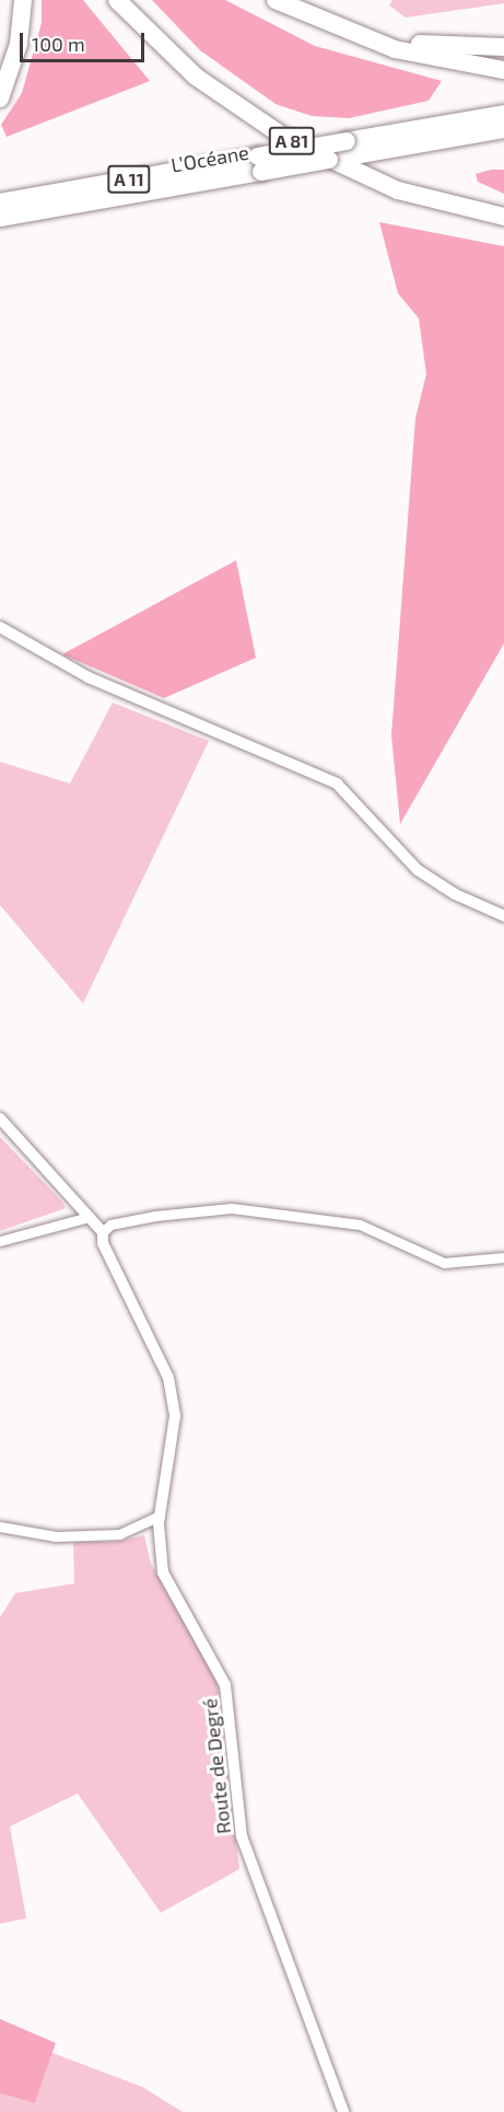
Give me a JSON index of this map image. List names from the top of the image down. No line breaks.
{"streets":{"highway":["A 81","L’Océane","A 11"],"street":["Route de Degré"]},"scale_bar":"100 m"}
